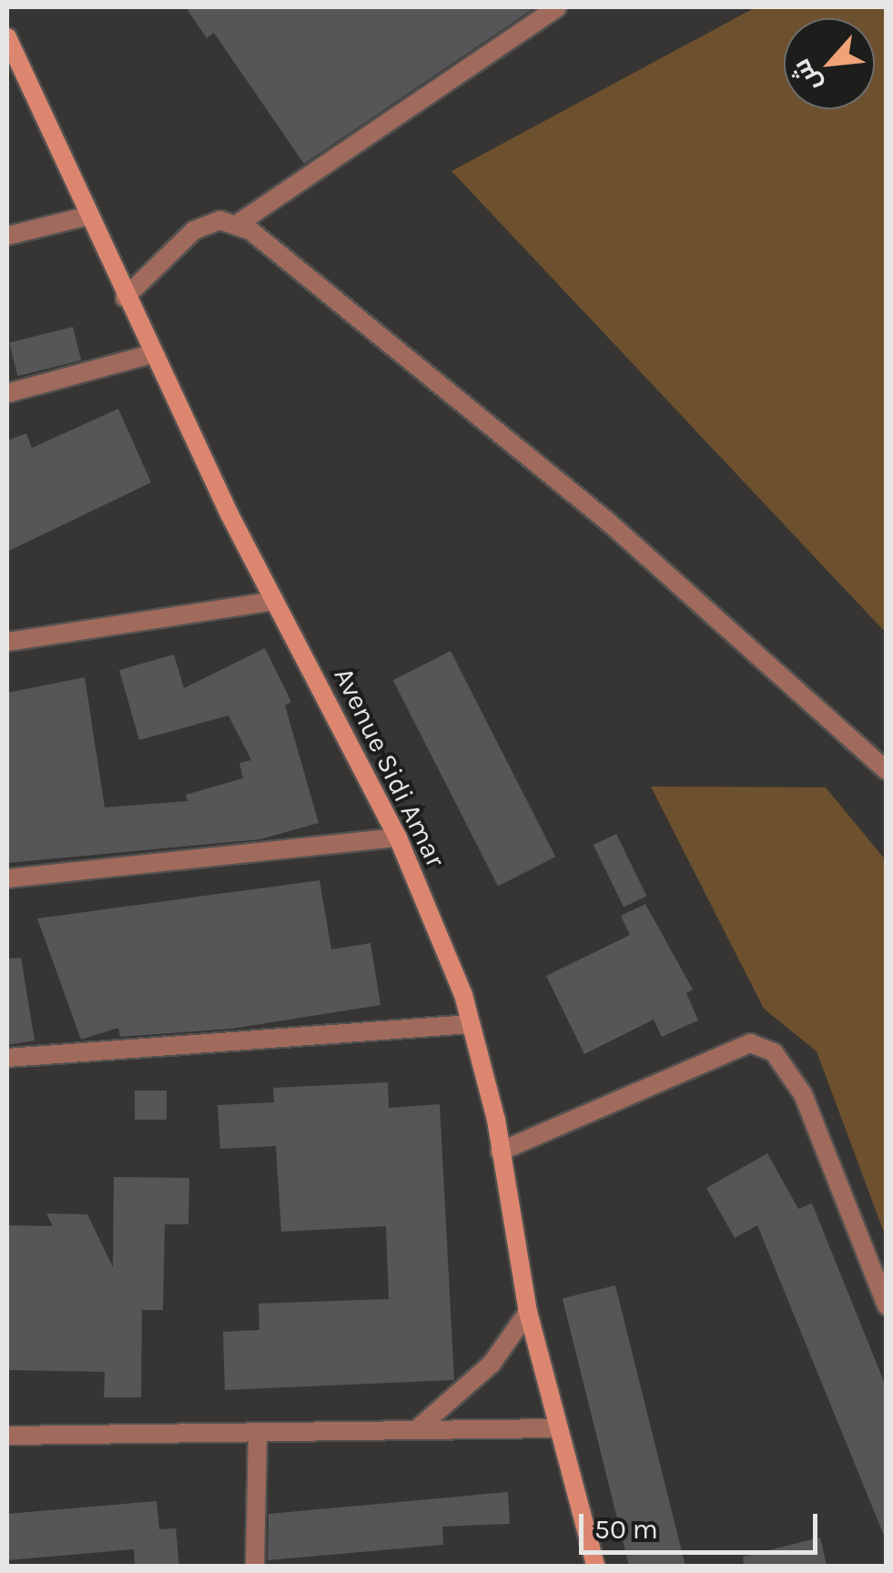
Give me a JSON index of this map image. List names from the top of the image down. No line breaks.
{"streets":{"street":["Avenue Sidi Amar"]},"scale_bar":"50 m","north":"bottom left"}
